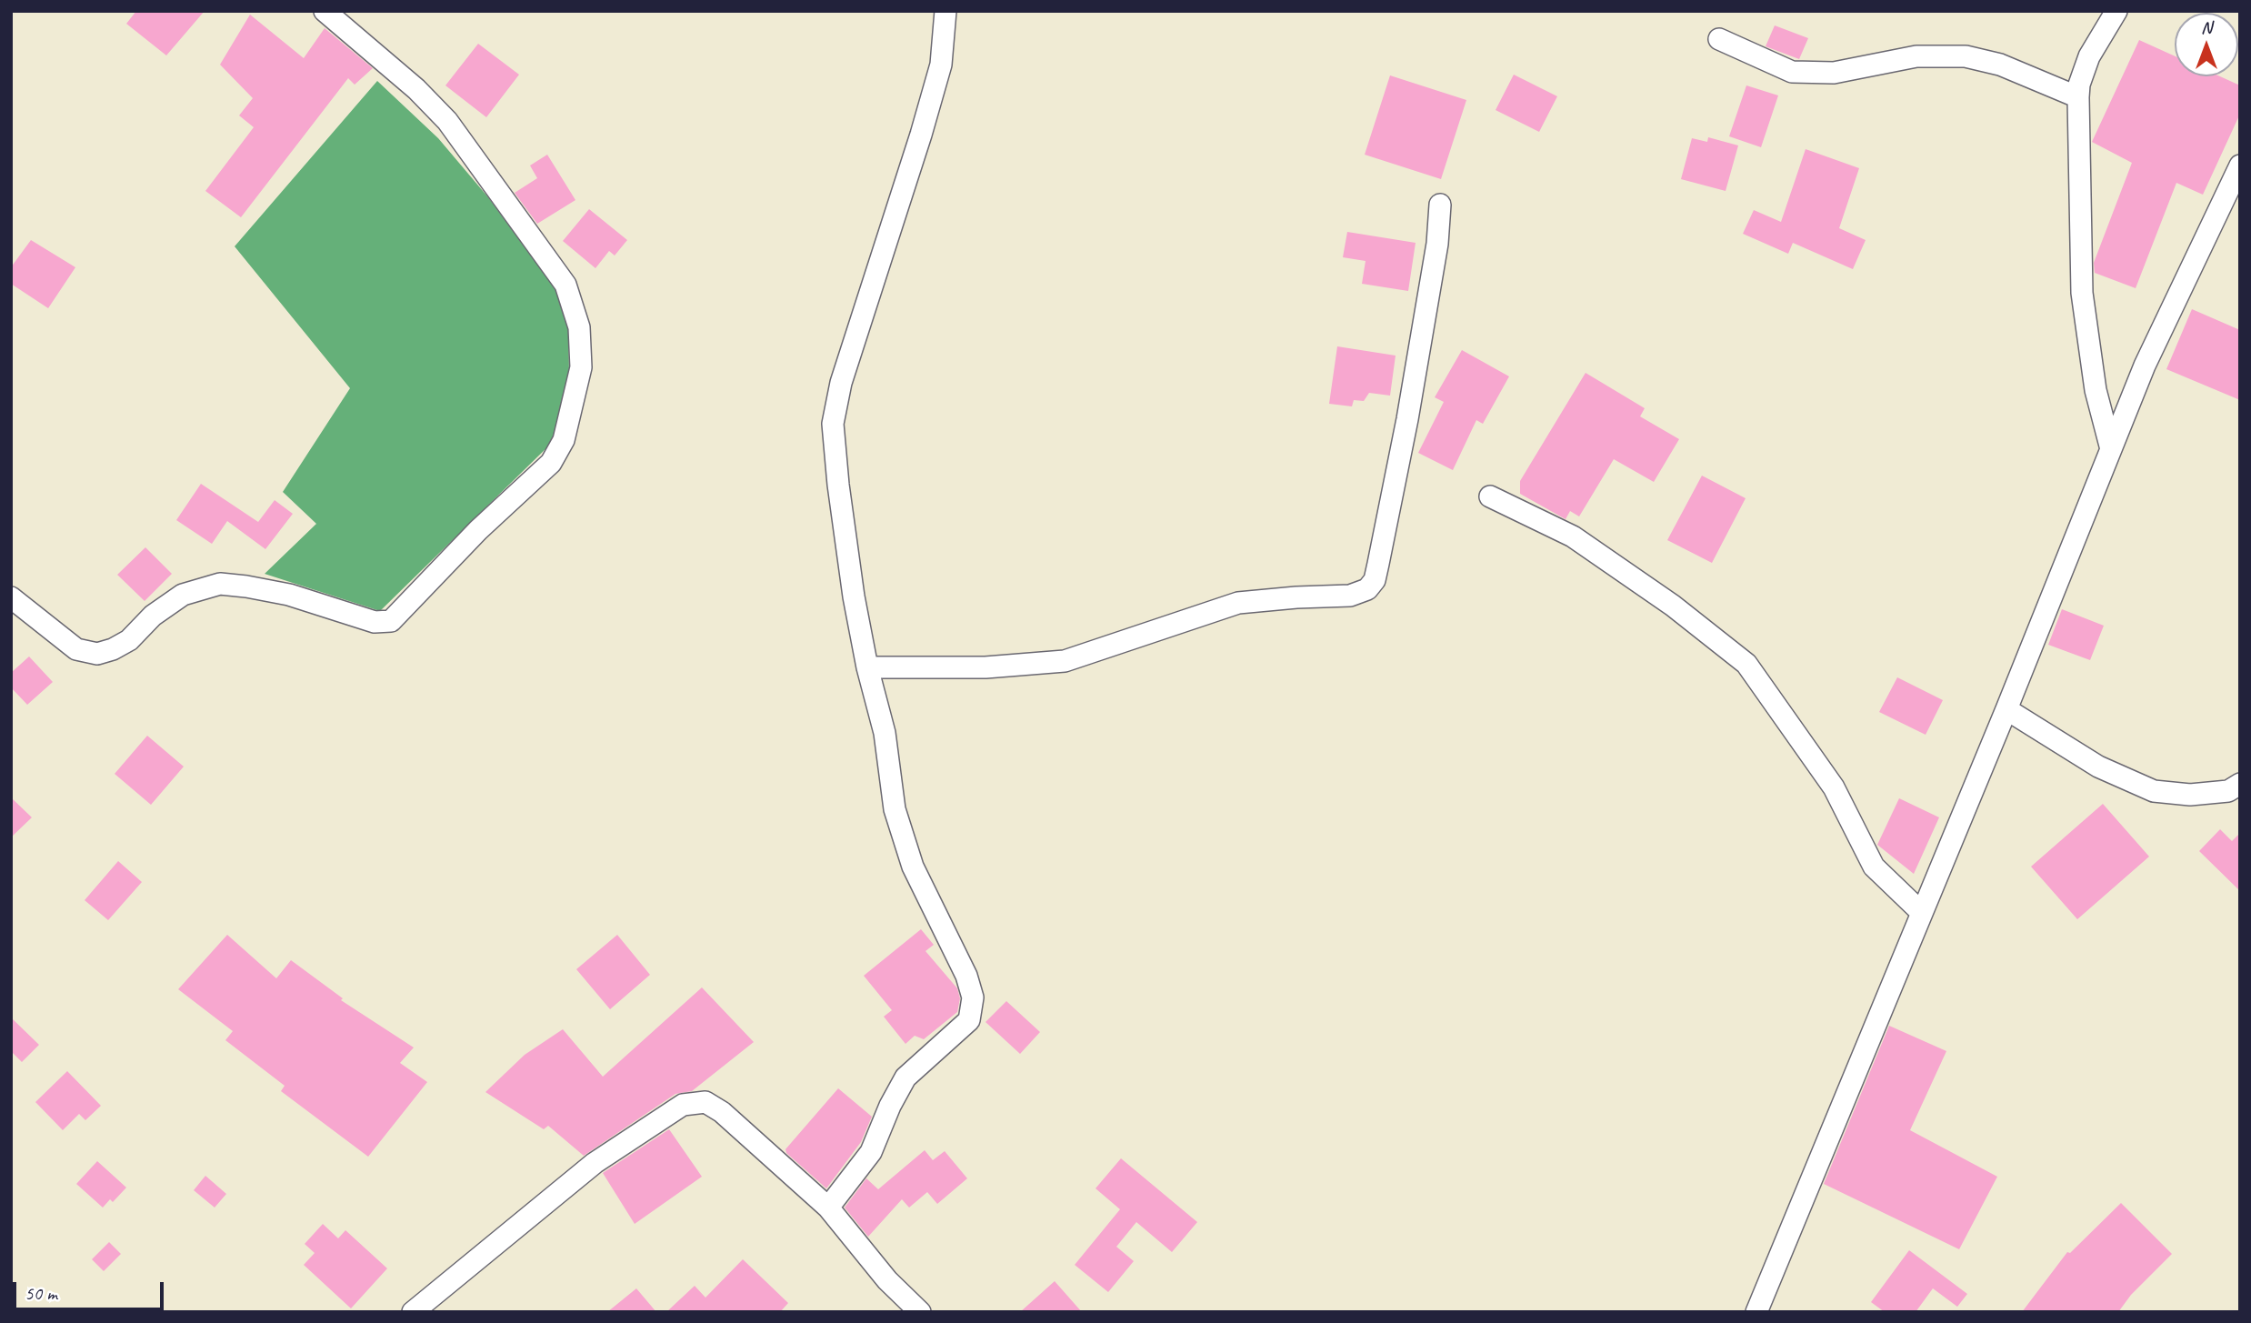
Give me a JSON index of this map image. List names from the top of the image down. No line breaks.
{"scale_bar":"50 m","north":"top"}
